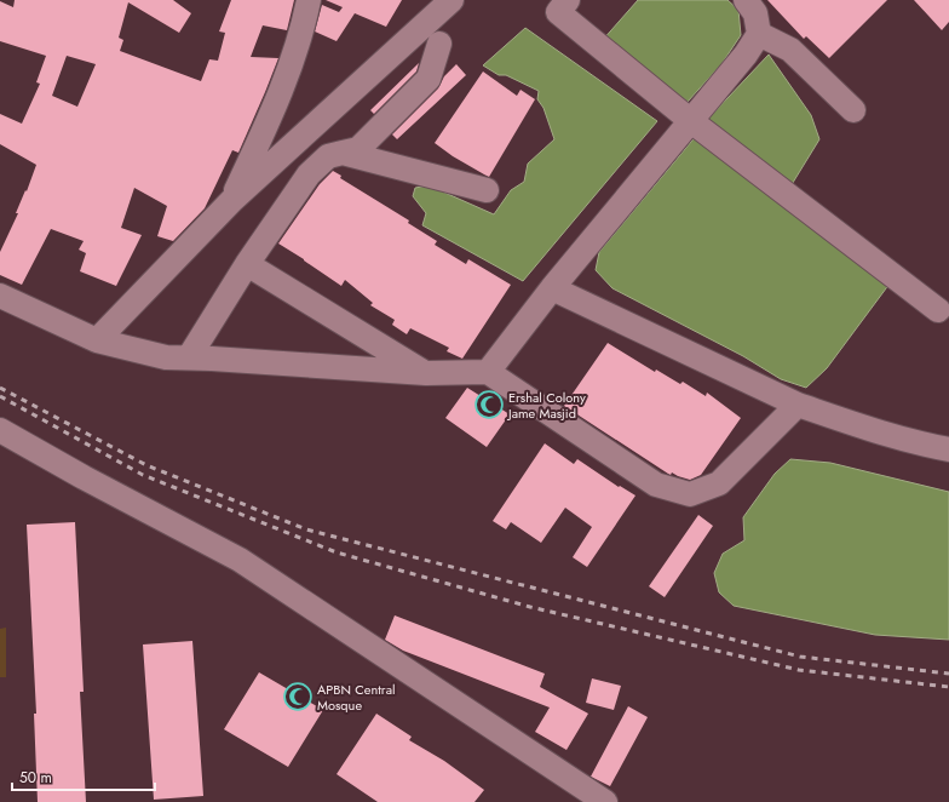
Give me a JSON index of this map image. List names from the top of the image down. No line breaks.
{"places":{"mosque":["Ershal Colony Jame Masjid","APBN Central Mosque"]},"scale_bar":"50 m"}
